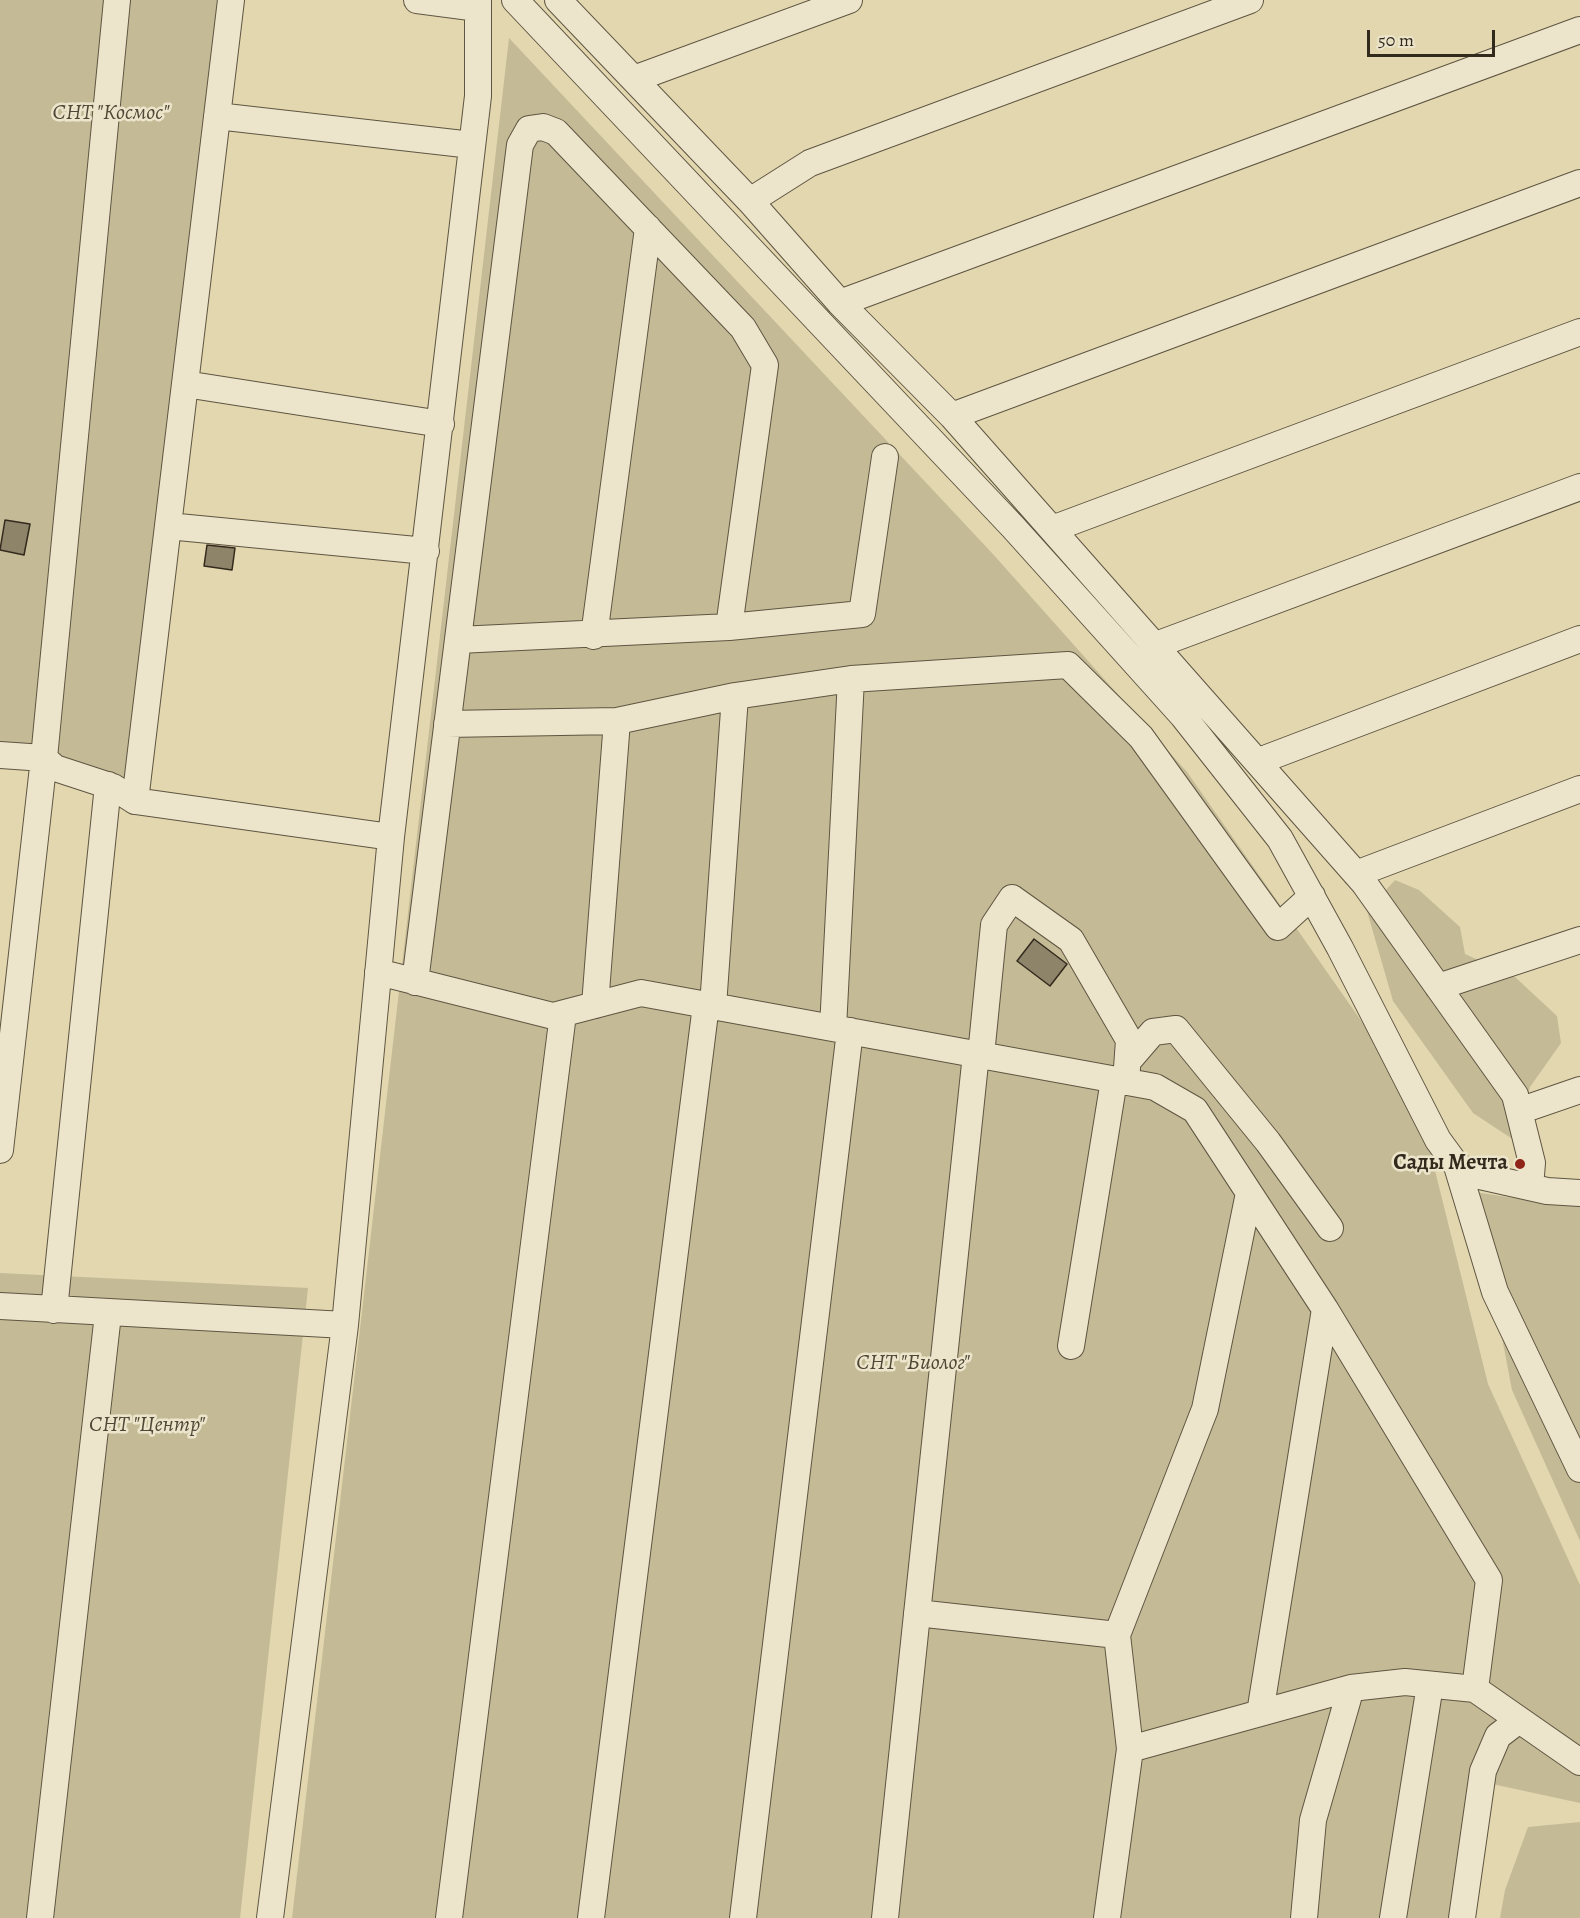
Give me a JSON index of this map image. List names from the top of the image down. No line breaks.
{"parks":["СНТ \"Космос\"","СНТ \"Биолог\"","СНТ \"Центр\""],"places":["Сады Мечта"],"scale_bar":"50 m"}
